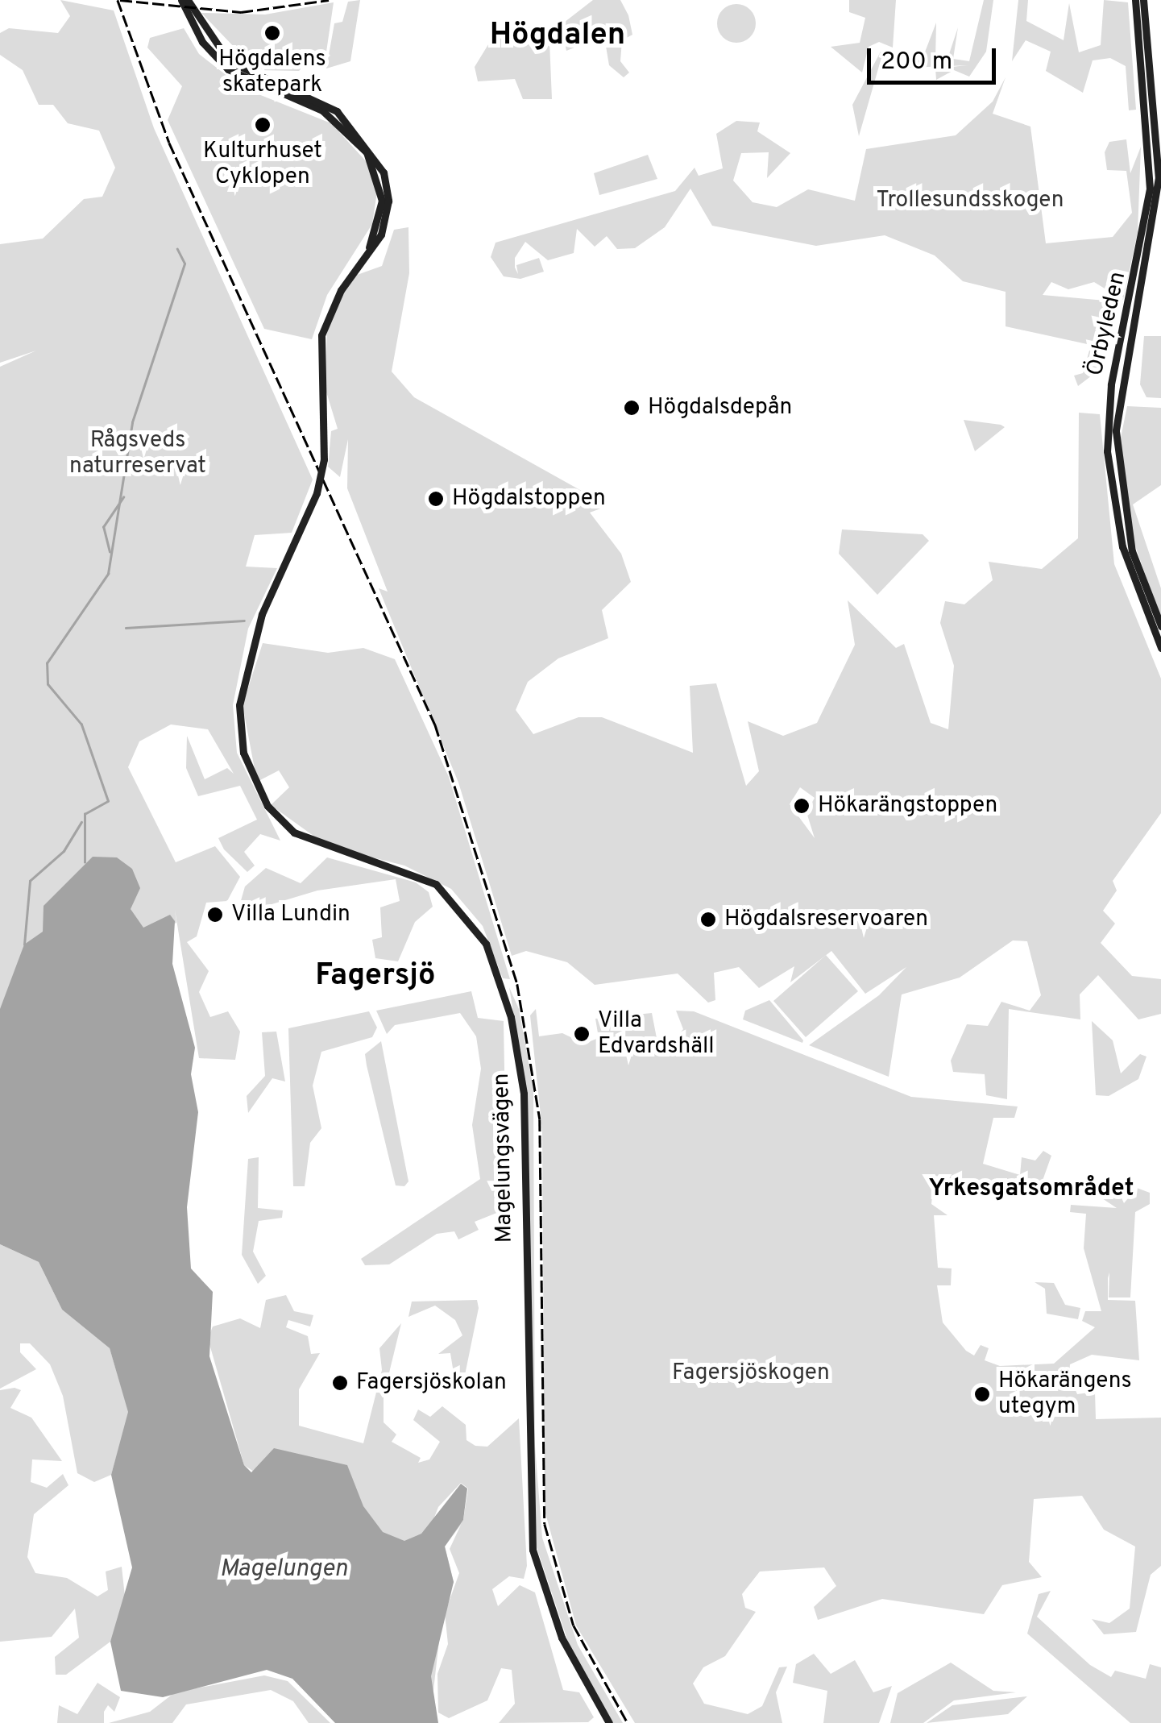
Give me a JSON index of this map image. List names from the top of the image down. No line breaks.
{"streets":{"main road":["Örbyleden","Magelungsvägen"]},"districts":["Högdalen","Fagersjö","Yrkesgatsområdet"],"water":["Magelungen"],"parks":["Trollesundsskogen","Rågsveds naturreservat","Fagersjöskogen"],"places":["Högdalens skatepark","Kulturhuset Cyklopen","Högdalsdepån","Högdalstoppen","Hökarängstoppen","Villa Lundin","Högdalsreservoaren","Villa Edvardshäll","Fagersjöskolan","Hökarängens utegym"],"scale_bar":"200 m"}
